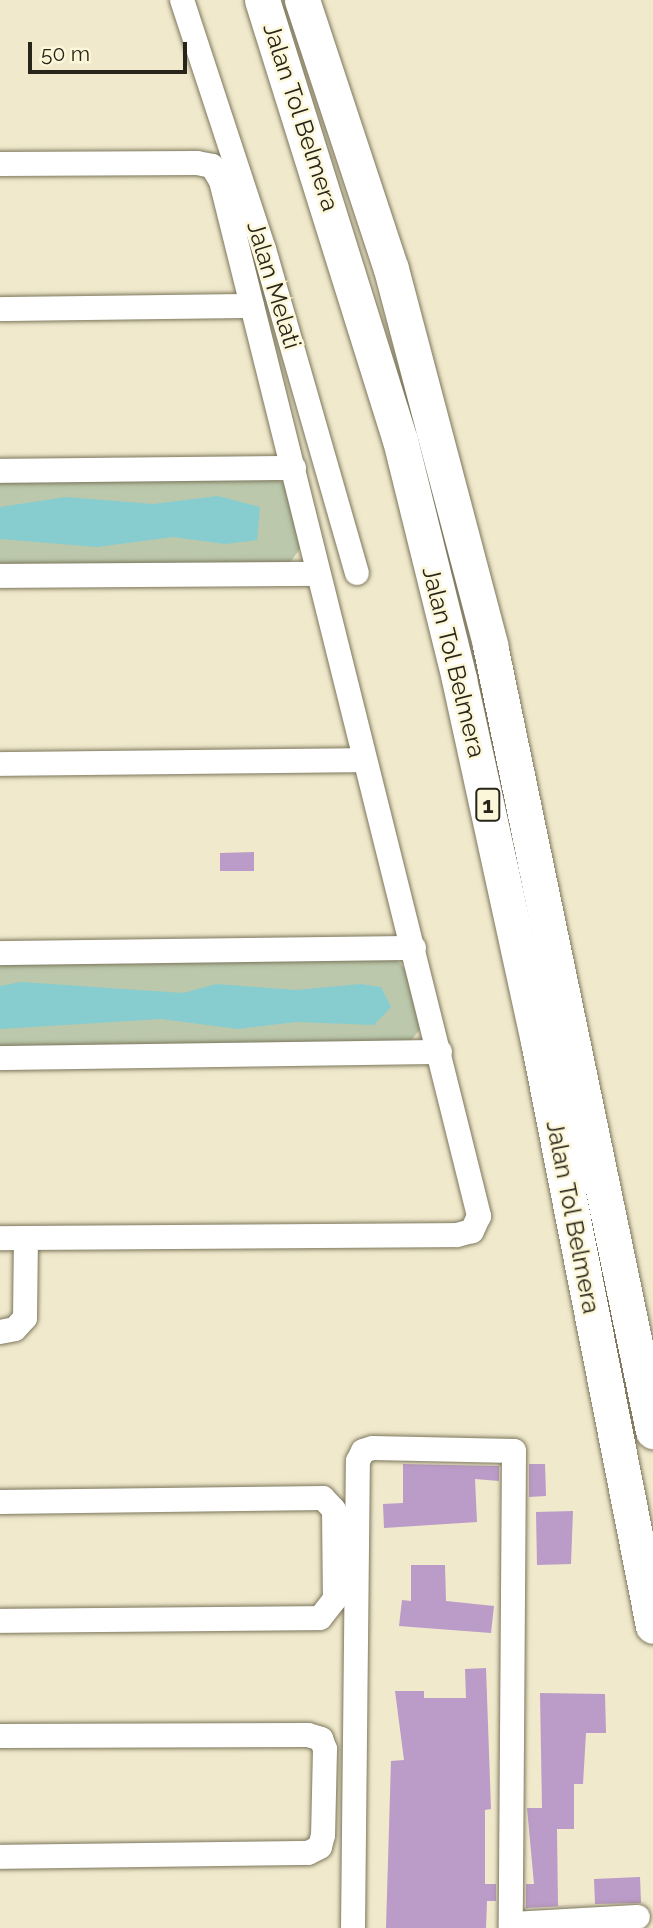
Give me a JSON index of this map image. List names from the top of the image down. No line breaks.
{"streets":{"highway":["Jalan Tol Belmera","1"],"street":["Jalan Melati"]},"scale_bar":"50 m"}
